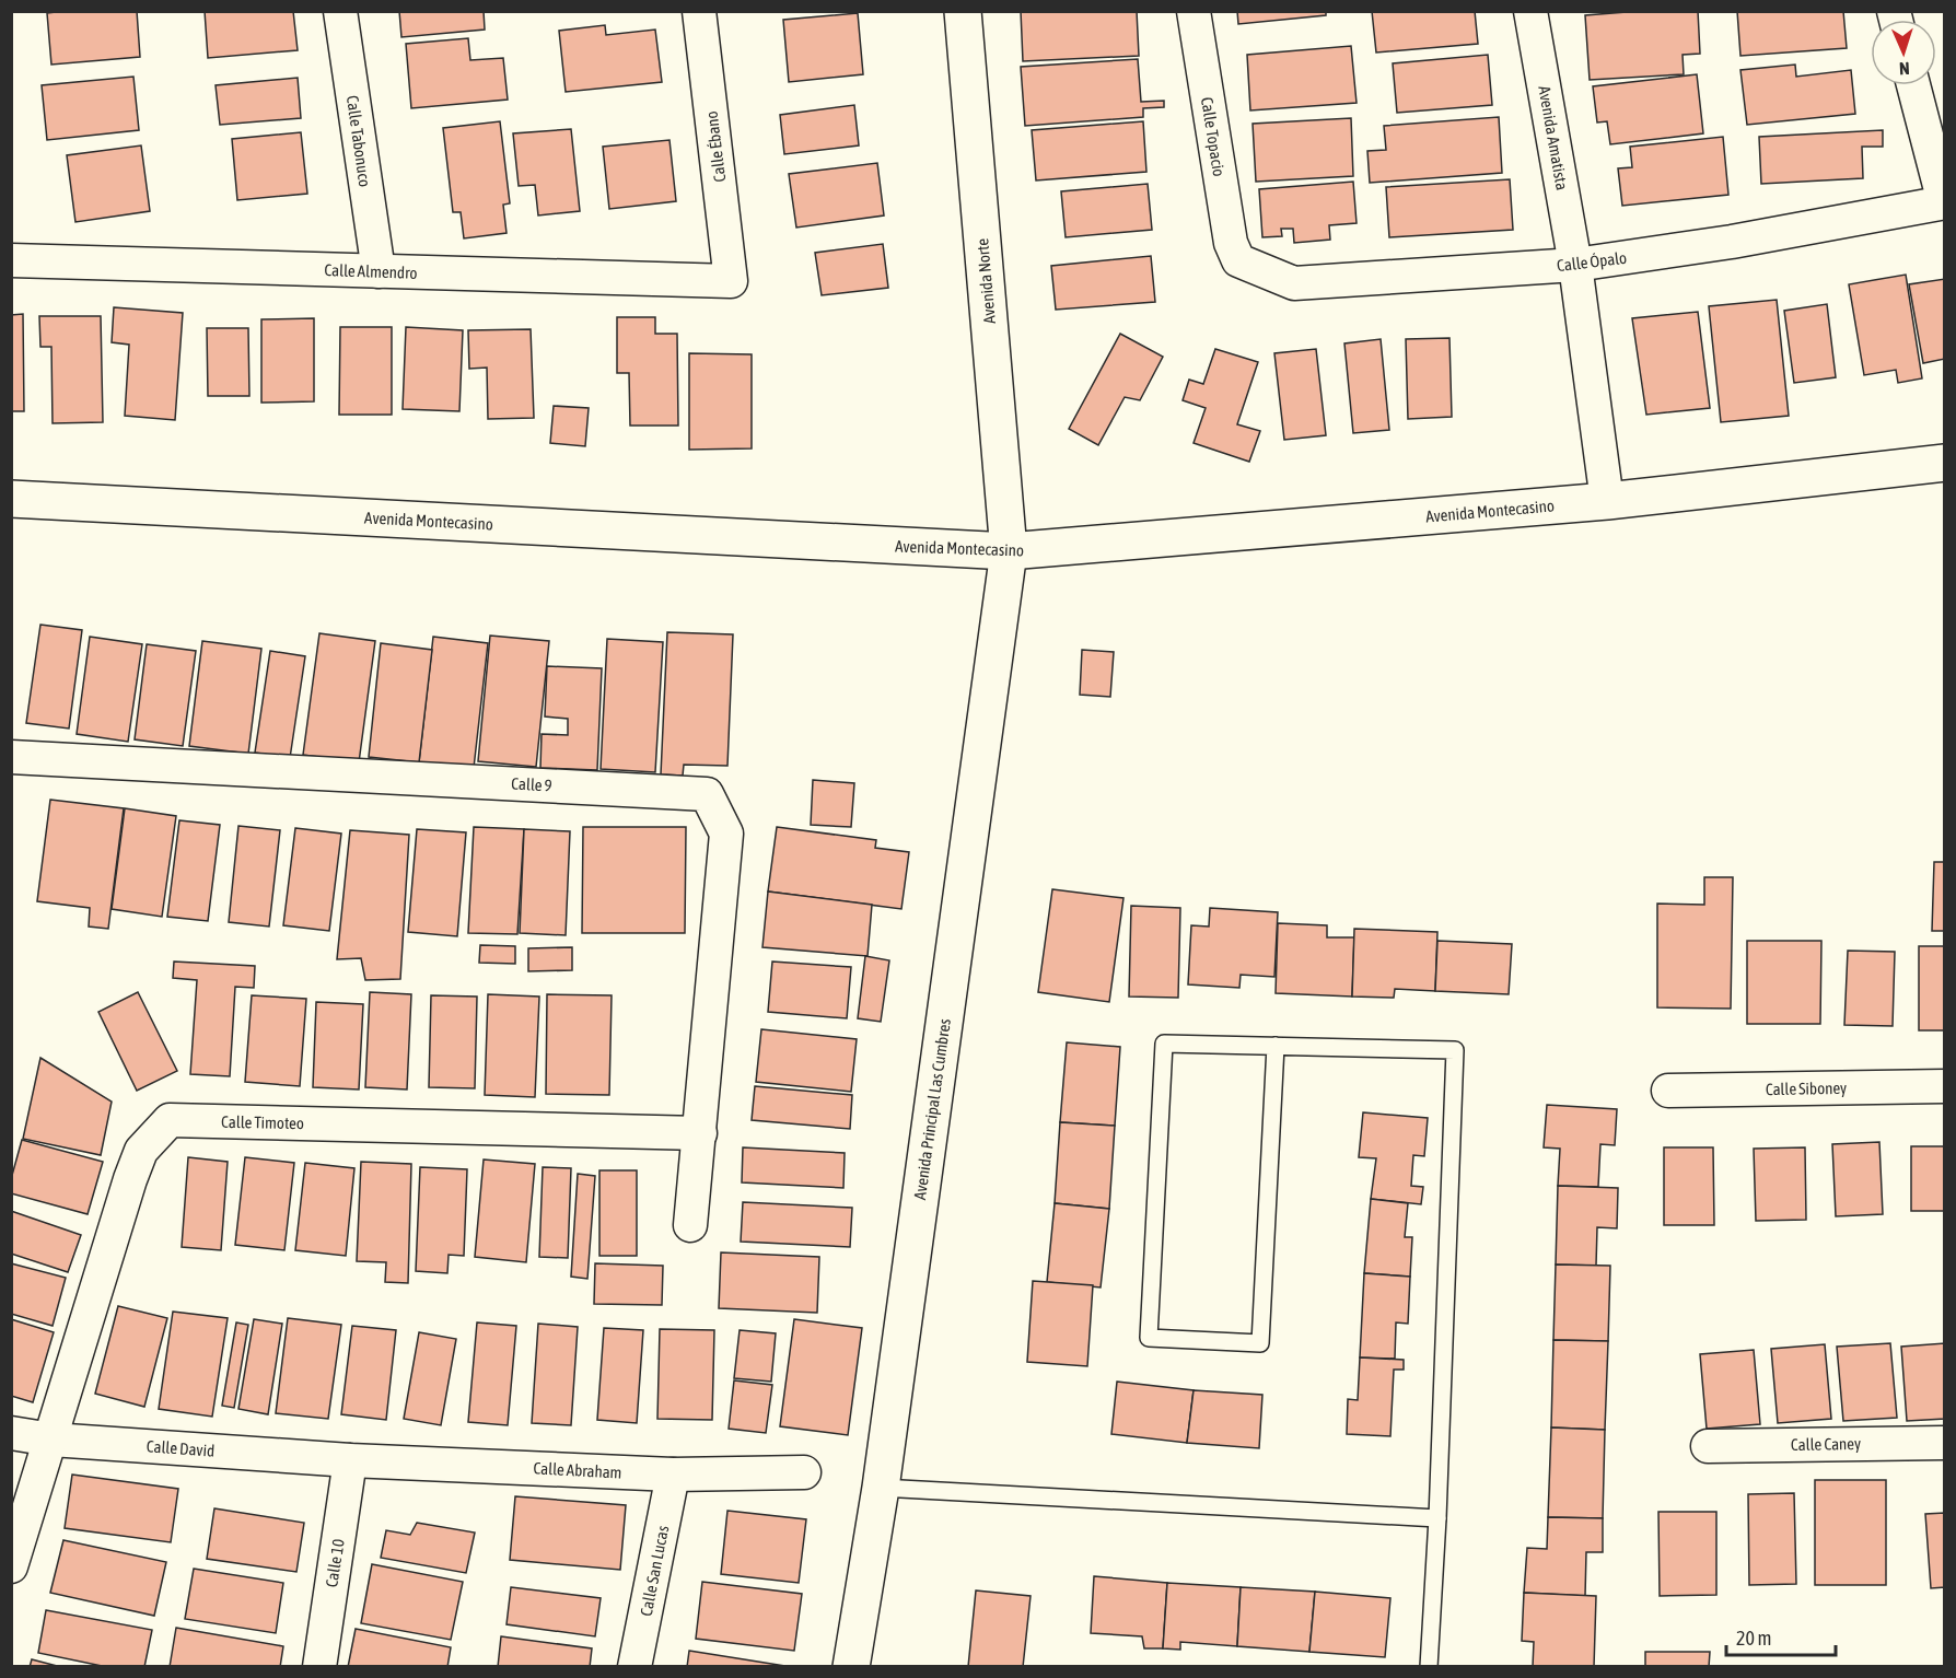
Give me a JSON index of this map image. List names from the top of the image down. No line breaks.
{"streets":{"street":["Calle Topacio","Avenida Amatista","Calle Tabonuco","Calle Ébano","Calle Ópalo","Calle Almendro","Avenida Norte","Avenida Montecasino","Calle 9","Calle Siboney","Avenida Principal Las Cumbres","Calle Timoteo","Calle Caney","Calle David","Calle Abraham","Calle 10","Calle San Lucas"]},"crossings":[["Calle Topacio","Calle Ópalo"],["Avenida Amatista","Calle Ópalo"],["Avenida Amatista","Avenida Montecasino"],["Calle Tabonuco","Calle Almendro"],["Calle Ébano","Calle Almendro"],["Avenida Norte","Avenida Montecasino"],["Avenida Norte","Avenida Principal Las Cumbres"],["Avenida Montecasino","Avenida Principal Las Cumbres"],["Calle 9","Calle Timoteo"],["Calle Timoteo","Calle David"],["Calle David","Calle Abraham"],["Calle David","Calle 10"],["Calle Abraham","Calle 10"],["Calle Abraham","Calle San Lucas"]],"scale_bar":"20 m","north":"bottom"}
